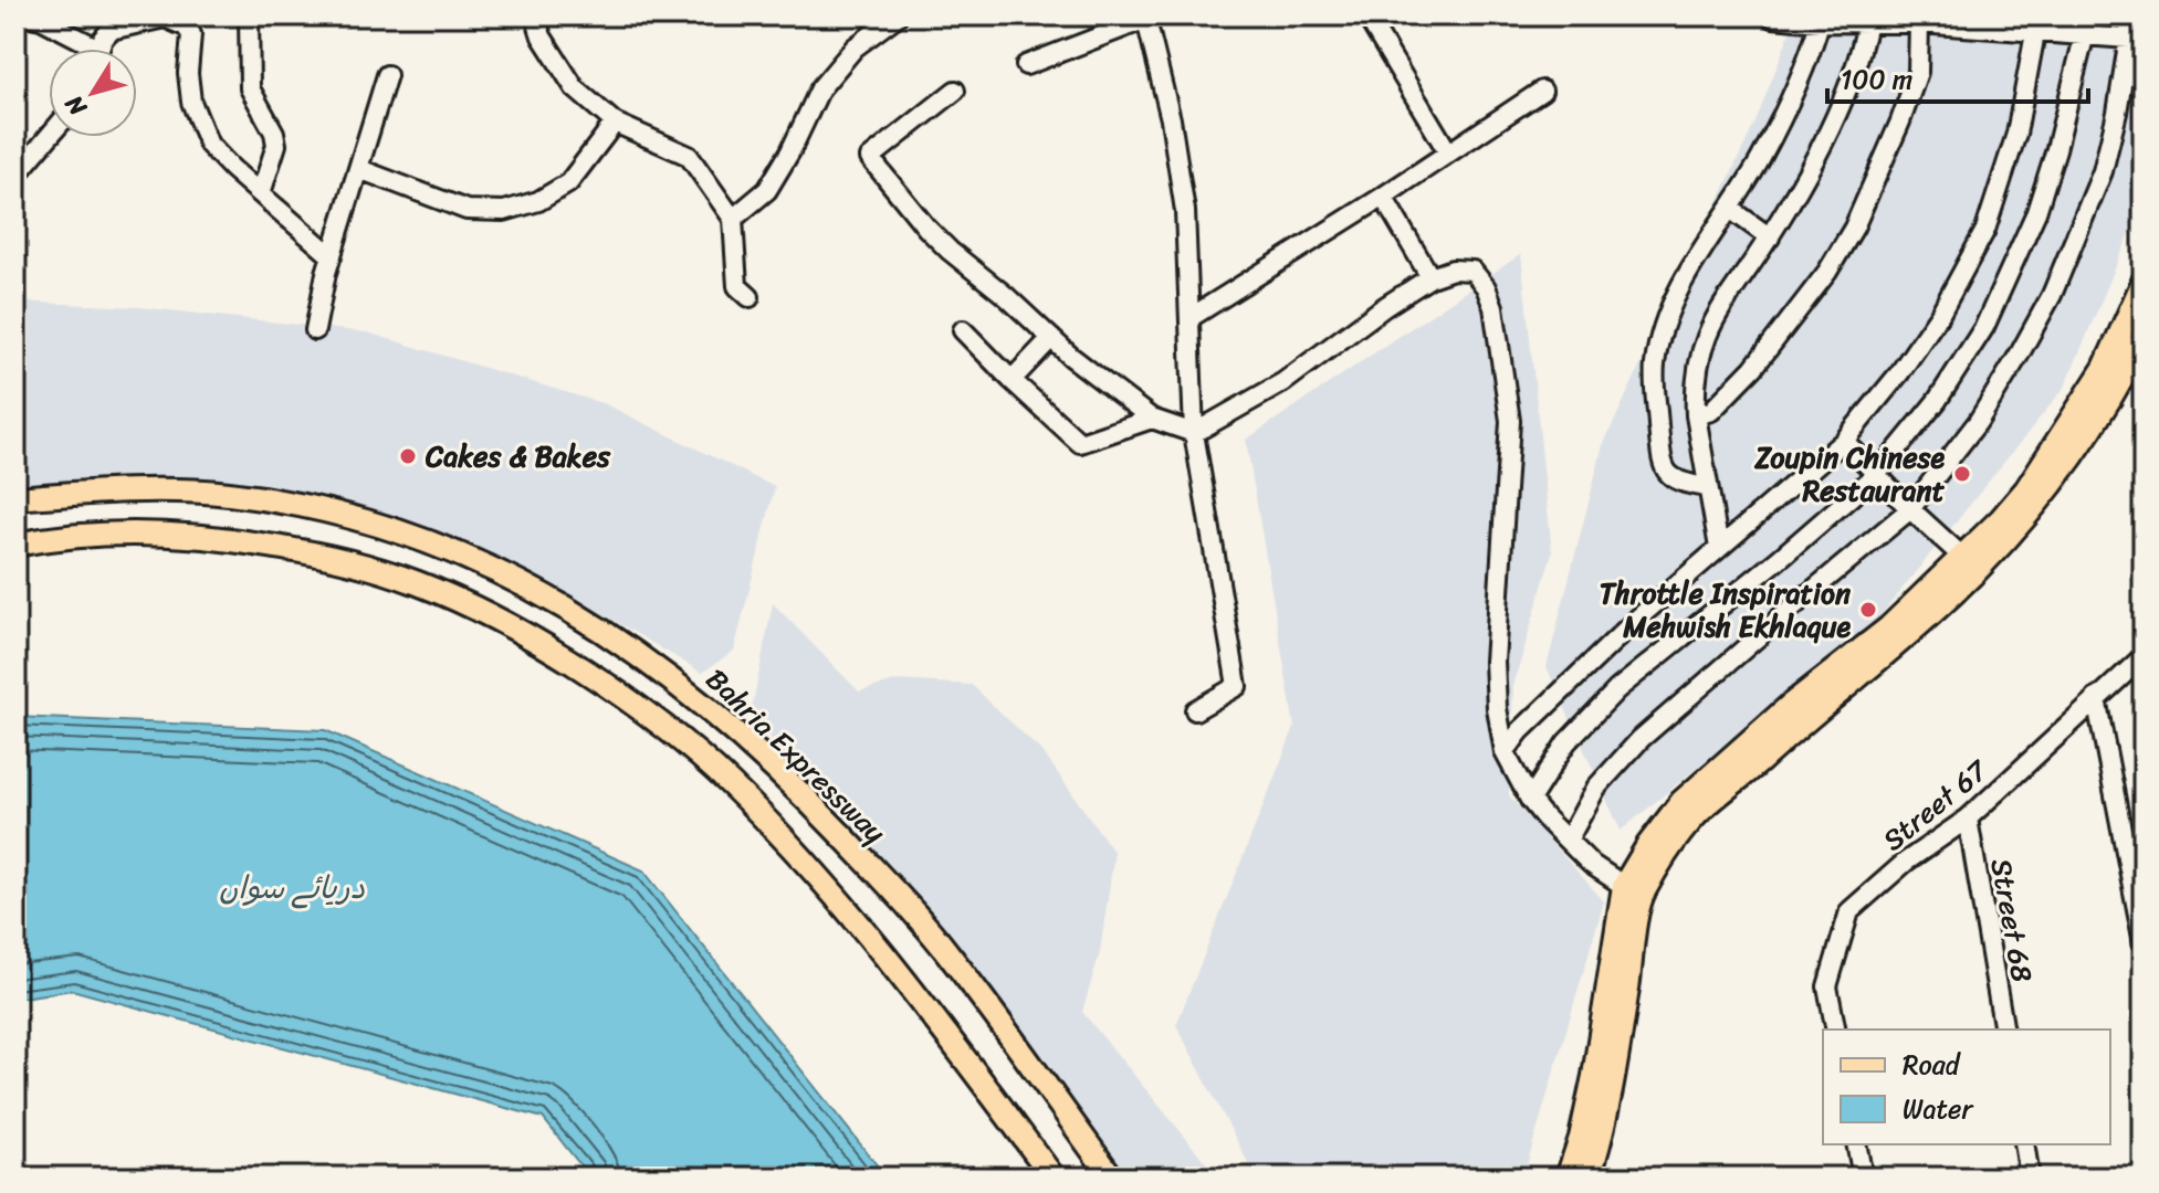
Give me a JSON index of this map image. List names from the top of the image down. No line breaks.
{"streets":{"main road":["Bahria Expressway"],"street":["Street 67","Street 68"]},"crossings":[["Street 67","Street 68"]],"water":["دریائے سواں"],"places":["Cakes & Bakes","Zoupin Chinese Restaurant","Throttle Inspiration Mehwish Ekhlaque"],"legend":["Road","Water"],"scale_bar":"100 m","north":"bottom left"}
